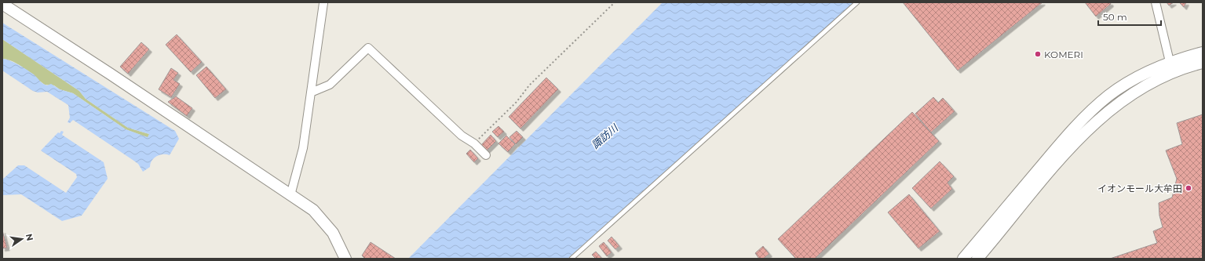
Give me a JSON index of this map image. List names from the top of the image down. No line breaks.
{"water":["諏訪川"],"places":["KOMERI","イオンモール大牟田"],"scale_bar":"50 m","north":"right"}
